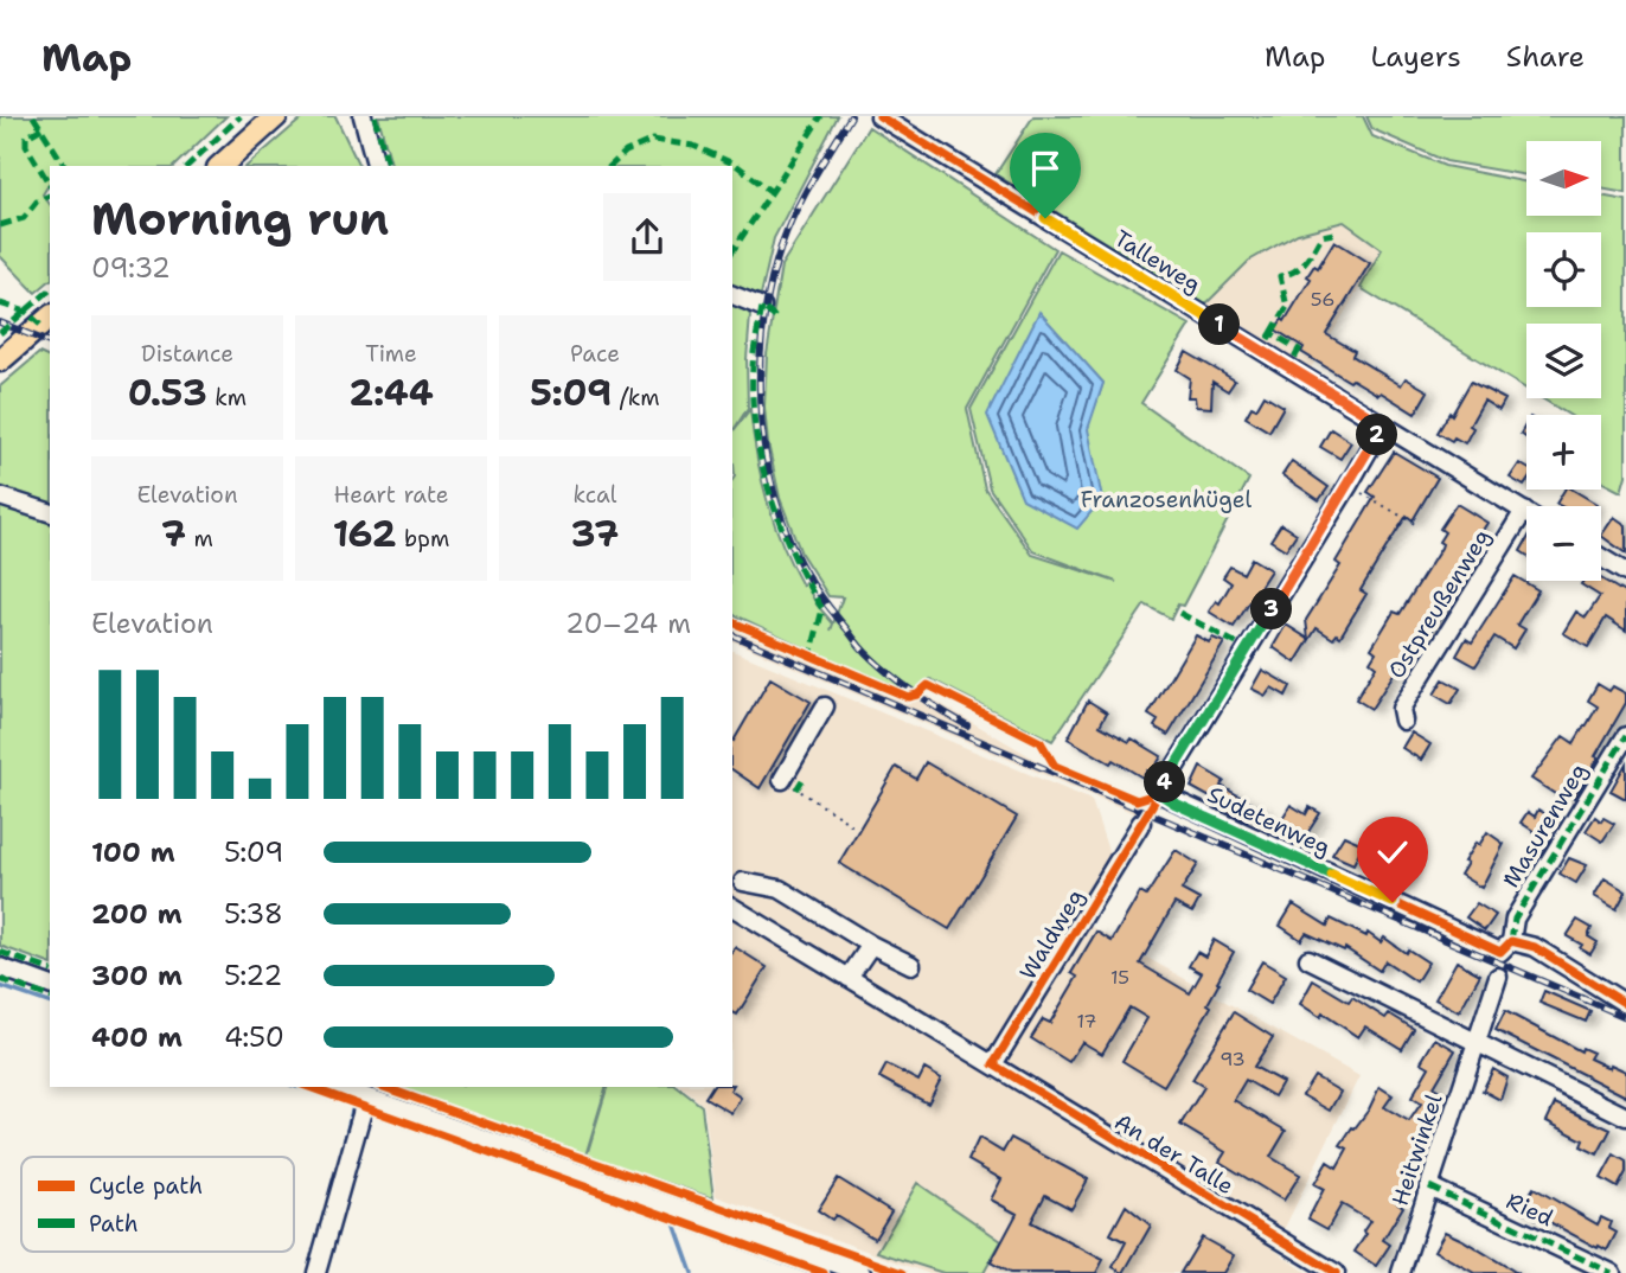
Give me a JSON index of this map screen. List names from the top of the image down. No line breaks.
{"streets":{"street":["Talleweg","Ostpreußenweg","Sudetenweg","Masurenweg","Waldweg","Heitwinkel","An der Talle","Ried"]},"crossings":[["Talleweg","Ostpreußenweg"],["Sudetenweg","Masurenweg"],["Waldweg","An der Talle"],["Heitwinkel","Ried"]],"parks":["Franzosenhügel"],"house_numbers":["56","15","17","93"],"legend":["Cycle path","Path"],"north":"right","page":{"header":"Map","nav":["Map","Layers","Share"],"map_buttons":["+","−"],"heading":["Morning run","09:32"],"pins":["1","2","3","4"],"stats":[["Distance","0.53 km"],["Time","2:44"],["Pace","5:09 /km"],["Elevation","7 m"],["Heart rate","162 bpm"],["kcal","37"]],"chart":["Elevation","20–24 m"],"list":[{"name":"100 m","note":"5:09"},{"name":"200 m","note":"5:38"},{"name":"300 m","note":"5:22"},{"name":"400 m","note":"4:50"}]}}
